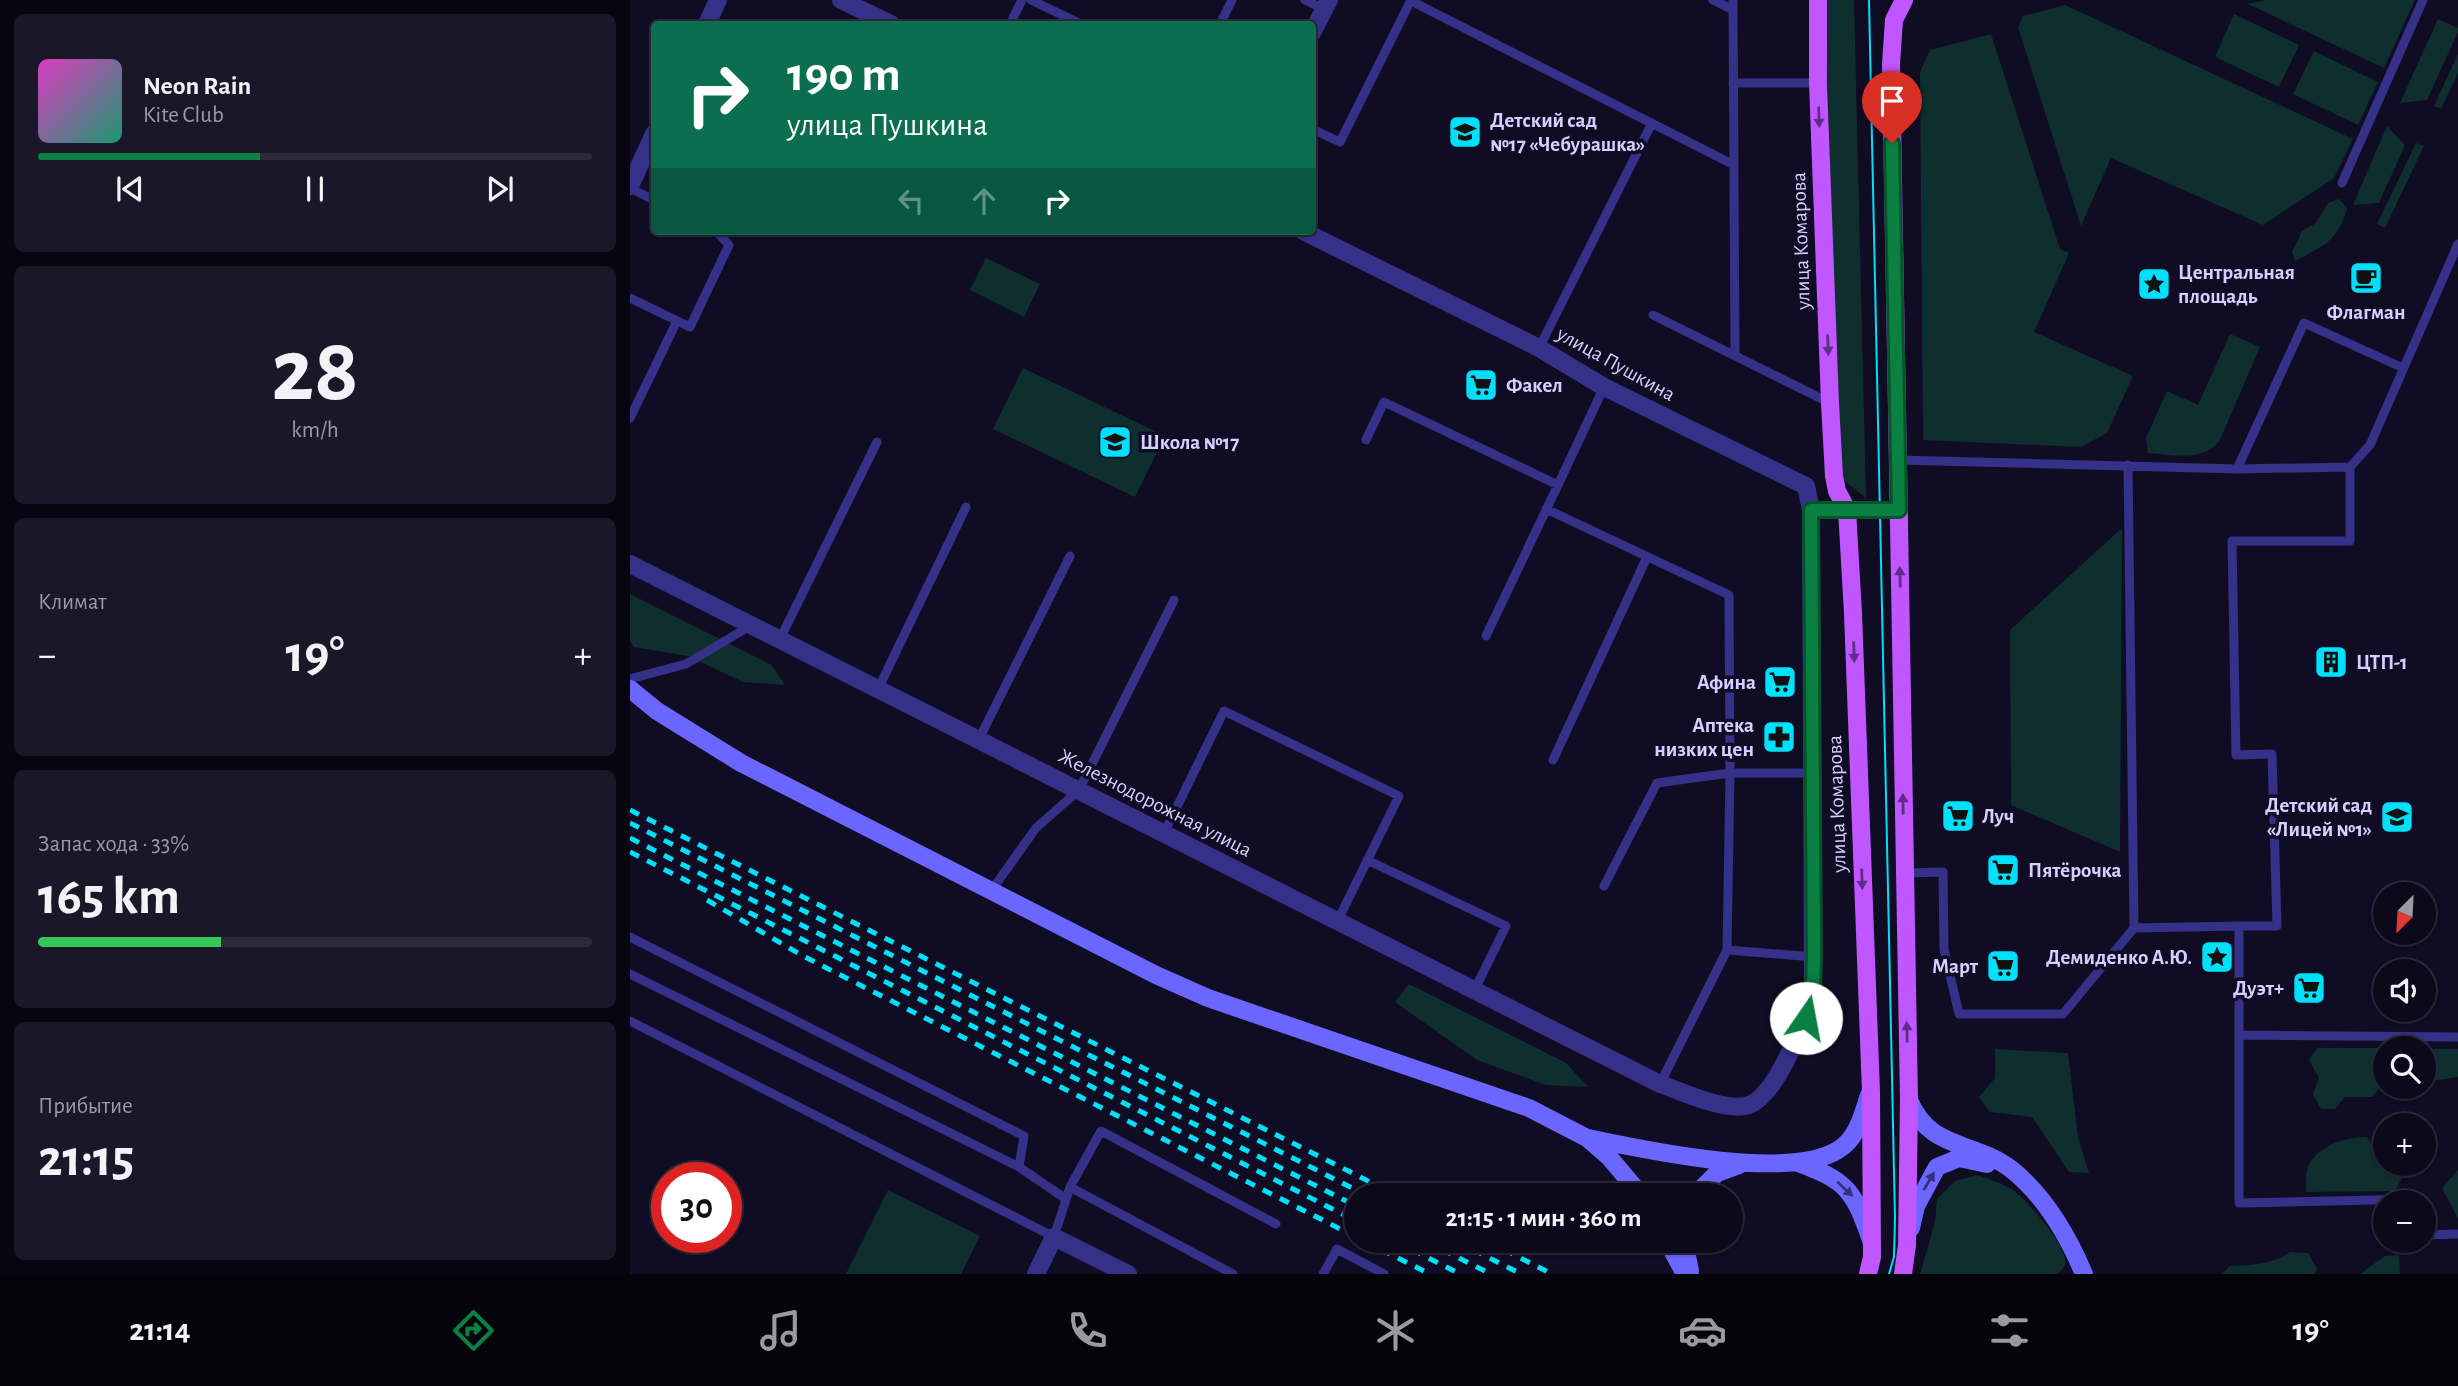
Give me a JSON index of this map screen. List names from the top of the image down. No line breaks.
{"streets":{"main road":["улица Комарова"],"street":["улица Пушкина","Железнодорожная улица"]},"crossings":[["улица Комарова","улица Пушкина"],["улица Комарова","Железнодорожная улица"]],"places":{"school or university":["Детский сад №17 «Чебурашка»","Школа №17","Детский сад «Лицей №1»"],"cafe":["Флагман"],"place":["Центральная площадь","Демиденко А.Ю."],"supermarket":["Факел","Афина","Луч","Пятёрочка","Март","Дуэт+"],"building":["ЦТП-1"],"pharmacy":["Аптека низких цен"]},"north":"bottom left","page":{"turn":["190 m","улица Пушкина"],"song":["Neon Rain","Kite Club"],"tile":[["28","km/h"],"Климат",["Запас хода · 33%","165 km"],["Прибытие","21:15"]],"heat":["−","19°","+"],"map_buttons":["+","−"],"limit":"30","trip":"21:15 · 1 мин · 360 m","tabs":["21:14","19°"]}}
